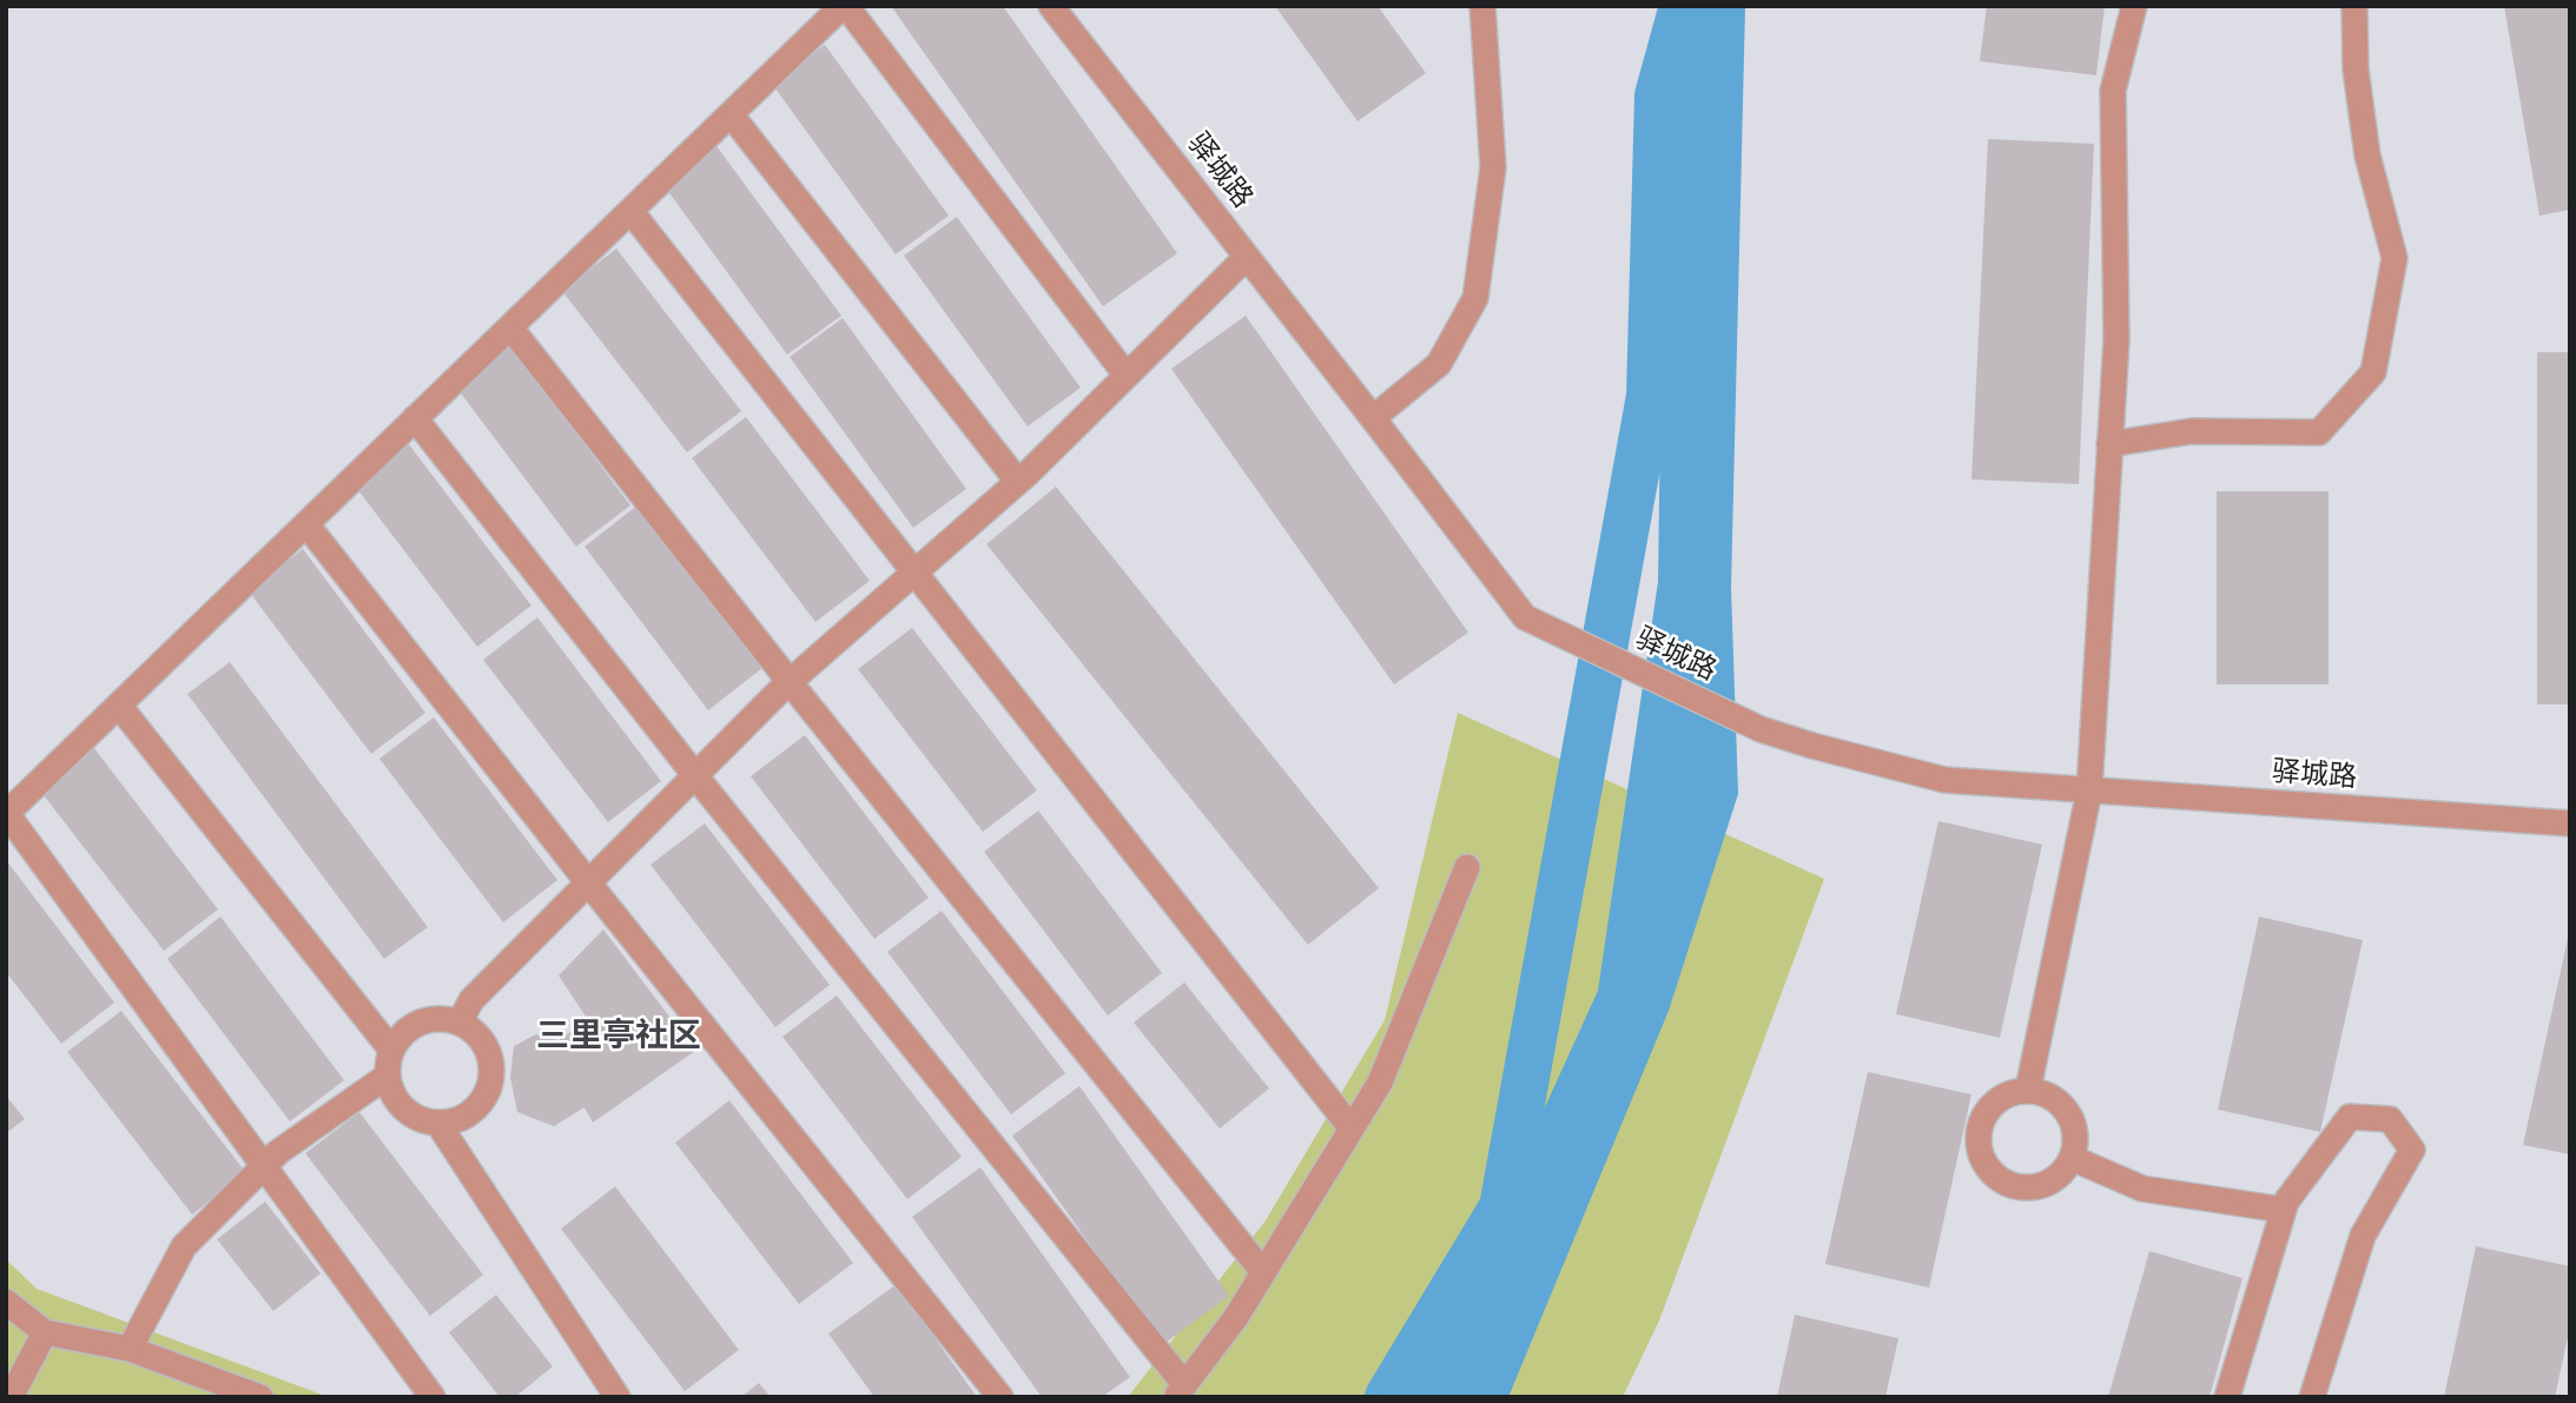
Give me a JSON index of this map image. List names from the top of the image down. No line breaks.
{"streets":{"street":["驿城路"]},"districts":["三里亭社区"]}
